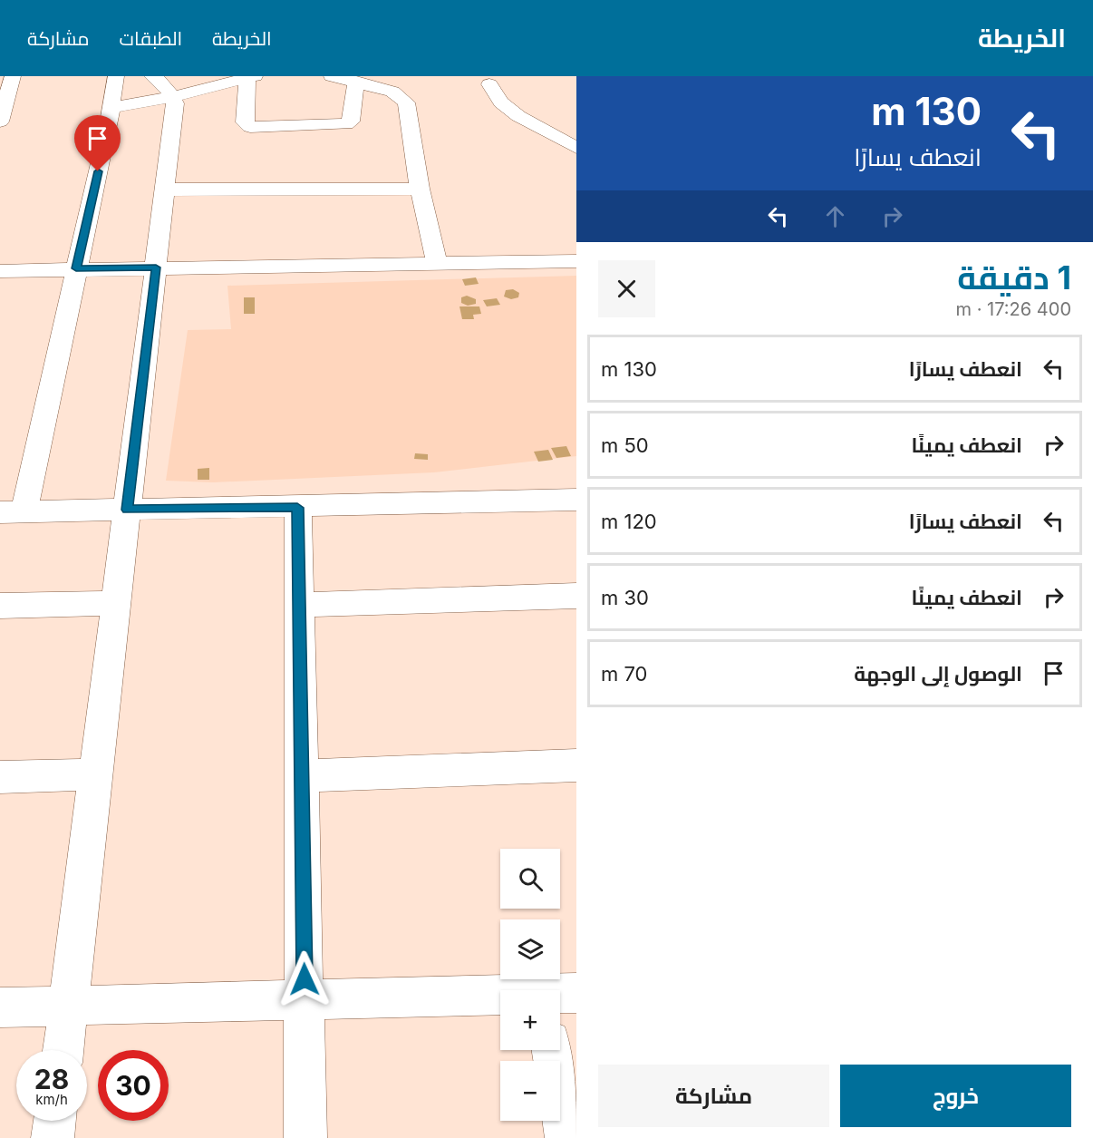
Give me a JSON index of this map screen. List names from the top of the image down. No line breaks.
{"page":{"header":"الخريطة","nav":["الخريطة","الطبقات","مشاركة"],"turn":["130 m","انعطف يسارًا"],"heading":["1 دقيقة","400 m · 17:26"],"list":[{"name":"انعطف يسارًا","value":"130 m"},{"name":"انعطف يمينًا","value":"50 m"},{"name":"انعطف يسارًا","value":"120 m"},{"name":"انعطف يمينًا","value":"30 m"},{"name":"الوصول إلى الوجهة","value":"70 m"}],"map_buttons":["+","−"],"speed":"28 km/h","limit":"30","buttons":["خروج","مشاركة"]}}
